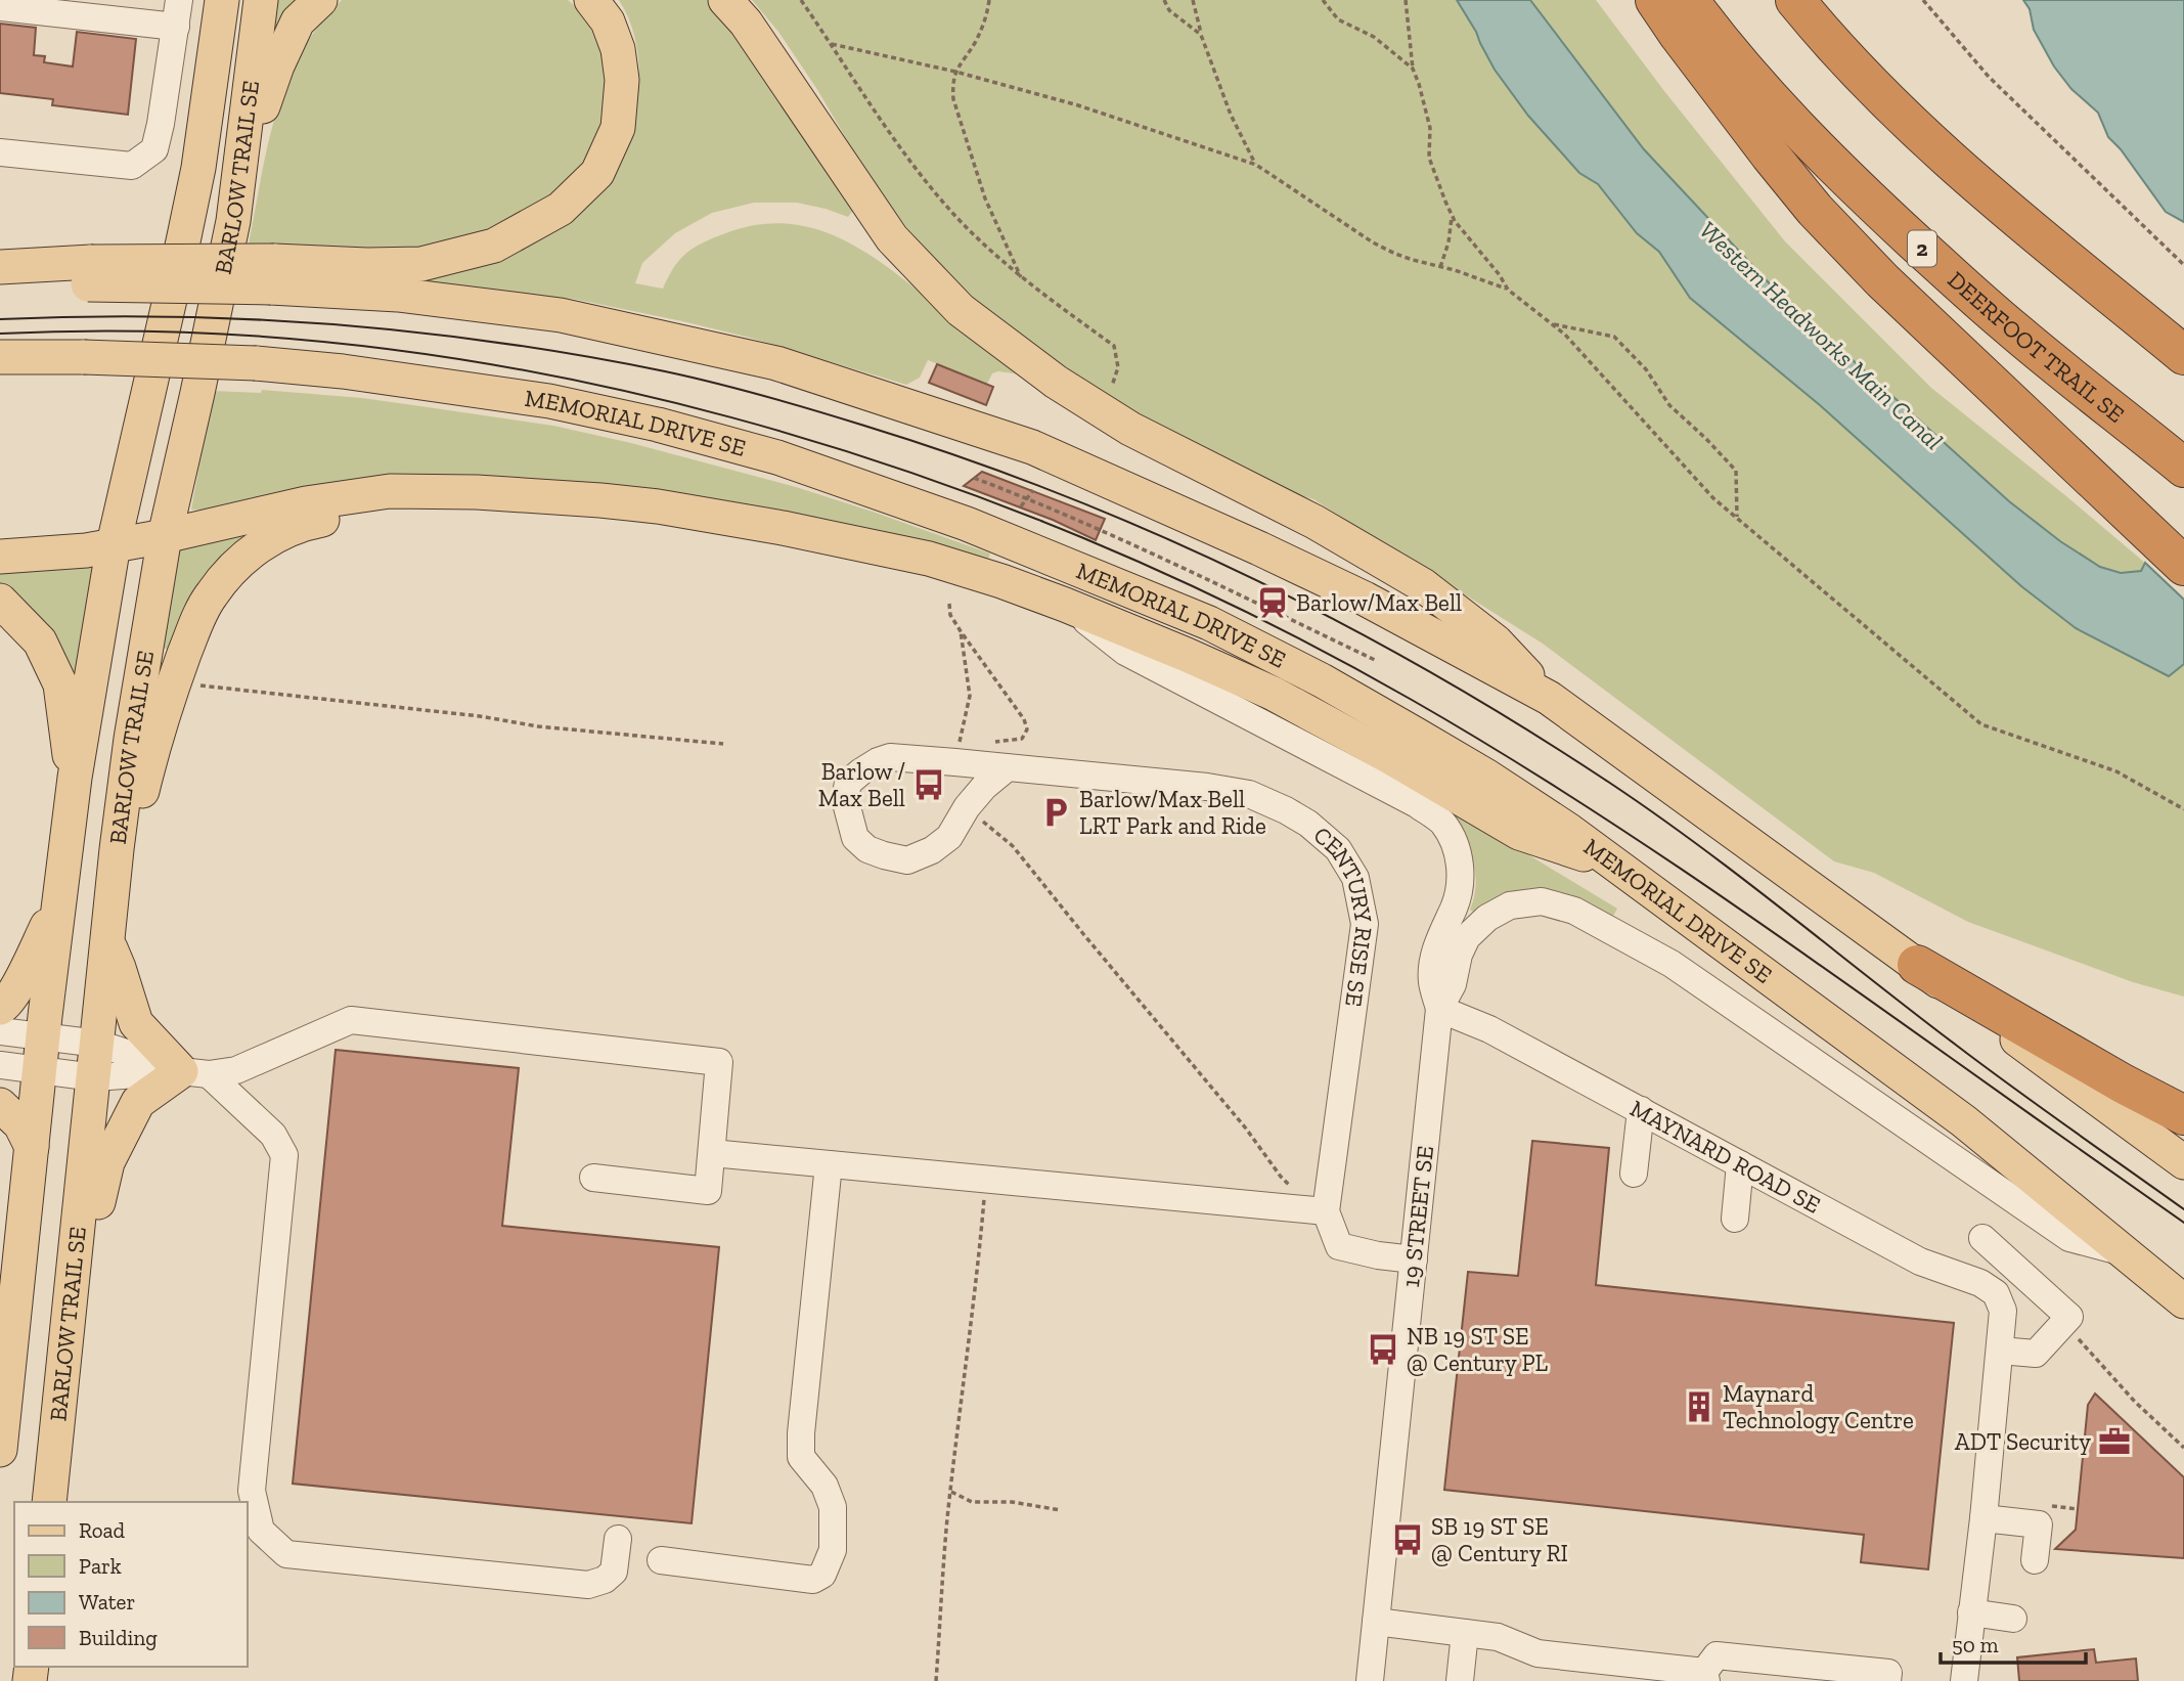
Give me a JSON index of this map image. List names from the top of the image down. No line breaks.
{"streets":{"highway":["2","DEERFOOT TRAIL SE"],"main road":["BARLOW TRAIL SE","MEMORIAL DRIVE SE"],"street":["CENTURY RISE SE","MAYNARD ROAD SE","19 STREET SE"]},"crossings":[["CENTURY RISE SE","19 STREET SE"],["MAYNARD ROAD SE","19 STREET SE"]],"water":["Western Headworks Main Canal"],"places":{"station":["Barlow/Max Bell"],"bus stop":["Barlow / Max Bell","NB 19 ST SE @ Century PL","SB 19 ST SE @ Century RI"],"parking":["Barlow/Max Bell LRT Park and Ride"],"building":["Maynard Technology Centre"],"office":["ADT Security"]},"legend":["Road","Park","Water","Building"],"scale_bar":"50 m"}
